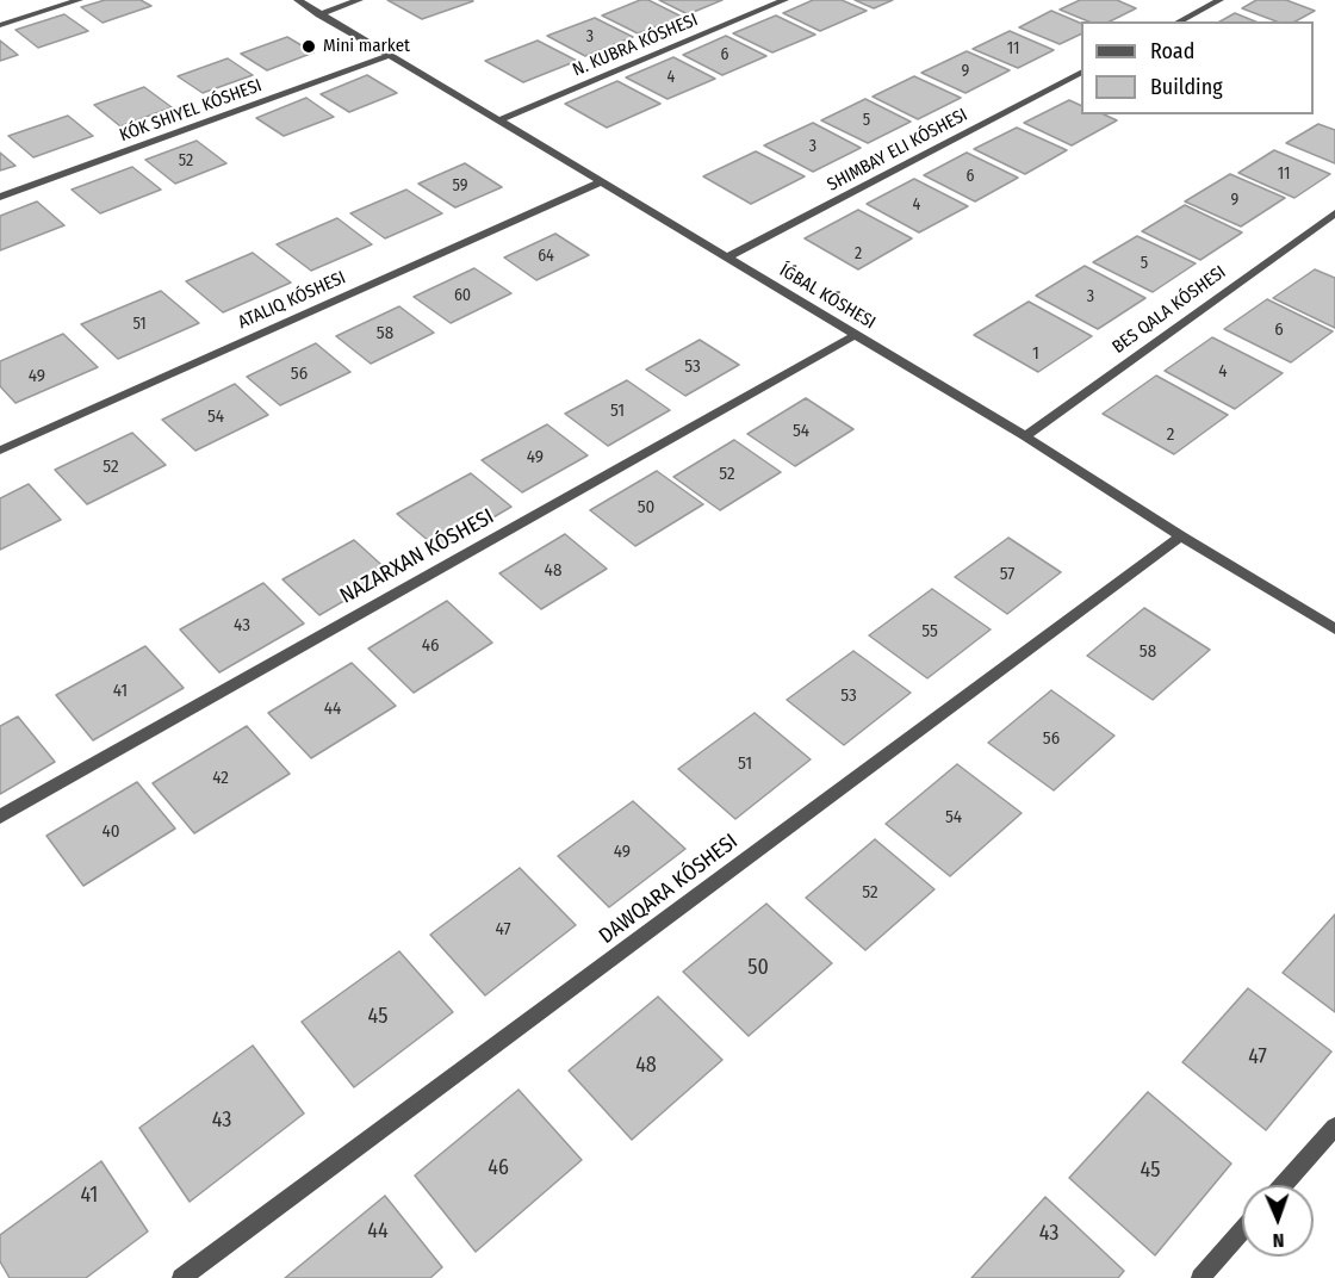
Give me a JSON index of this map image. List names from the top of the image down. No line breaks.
{"streets":{"street":["N. KUBRA KÓSHESI","KÓK SHIYEL KÓSHESI","ÍǴBAL KÓSHESI","BES QALA KÓSHESI","NAZARXAN KÓSHESI","DAWQARA KÓSHESI"]},"crossings":[["N. KUBRA KÓSHESI","ÍǴBAL KÓSHESI"],["KÓK SHIYEL KÓSHESI","ÍǴBAL KÓSHESI"],["ÍǴBAL KÓSHESI","BES QALA KÓSHESI"],["ÍǴBAL KÓSHESI","NAZARXAN KÓSHESI"],["ÍǴBAL KÓSHESI","DAWQARA KÓSHESI"]],"places":["Mini market"],"house_numbers":["3","11","6","9","4","5","3","52","11","6","59","9","4","2","64","5","60","3","51","6","58","1","53","4","56","49","51","54","54","2","49","52","52","50","48","57","43","55","46","58","41","53","44","56","51","42","54","40","49","52","47","50","45","47","48","43","46","45","41","44","43"],"legend":["Road","Building"],"north":"bottom"}
